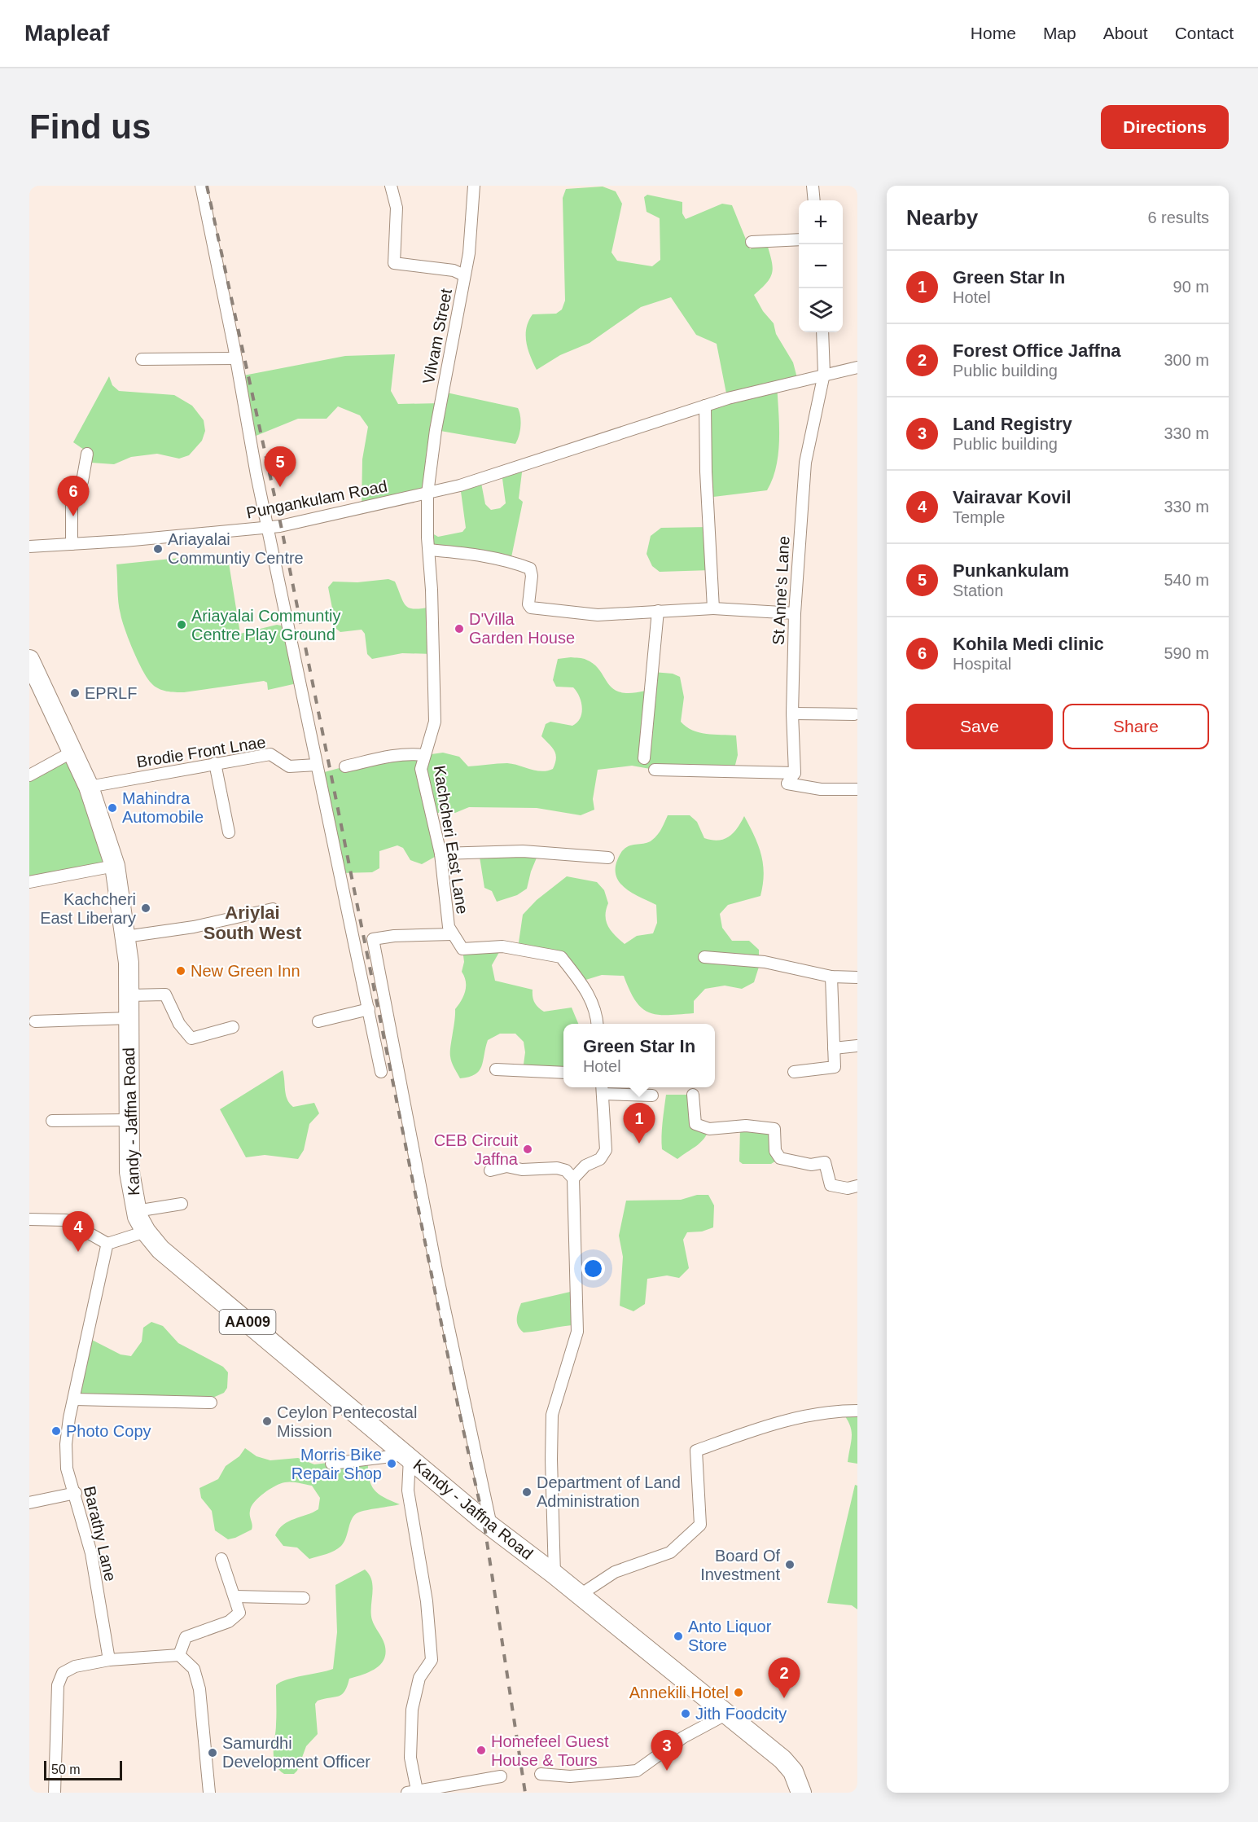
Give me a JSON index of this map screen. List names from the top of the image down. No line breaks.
{"streets":{"highway":["Kandy - Jaffna Road","AA009"],"street":["Vilvam Street","Pungankulam Road","St Anne's Lane","Brodie Front Lnae","Kachcheri East Lane","Barathy Lane"]},"crossings":[["Vilvam Street","Pungankulam Road"],["Vilvam Street","Kachcheri East Lane"],["Pungankulam Road","Kachcheri East Lane"],["Brodie Front Lnae","Kandy - Jaffna Road"]],"districts":["Ariylai South West"],"places":["Ariayalai Communtiy Centre","Ariayalai Communtiy Centre Play Ground","D'Villa Garden House","EPRLF","Mahindra Automobile","Kachcheri East Liberary","New Green Inn","CEB Circuit Jaffna","Ceylon Pentecostal Mission","Photo Copy","Morris Bike Repair Shop","Department of Land Administration","Board Of Investment","Anto Liquor Store","Annekili Hotel","Jith Foodcity","Homefeel Guest House & Tours","Samurdhi Development Officer"],"scale_bar":"50 m","page":{"header":"Mapleaf","nav":["Home","Map","About","Contact"],"buttons":["Directions",["Save","Share"]],"title":"Find us","heading":["Nearby","6 results"],"map_buttons":["+","−"],"list":[{"mark":"1","name":"Green Star In","note":"Hotel","value":"90 m"},{"mark":"2","name":"Forest Office Jaffna","note":"Public building","value":"300 m"},{"mark":"3","name":"Land Registry","note":"Public building","value":"330 m"},{"mark":"4","name":"Vairavar Kovil","note":"Temple","value":"330 m"},{"mark":"5","name":"Punkankulam","note":"Station","value":"540 m"},{"mark":"6","name":"Kohila Medi clinic","note":"Hospital","value":"590 m"}],"pins":["5","6","1","4","2","3"],"popup":["Green Star In","Hotel"],"scale":"50 m"}}
